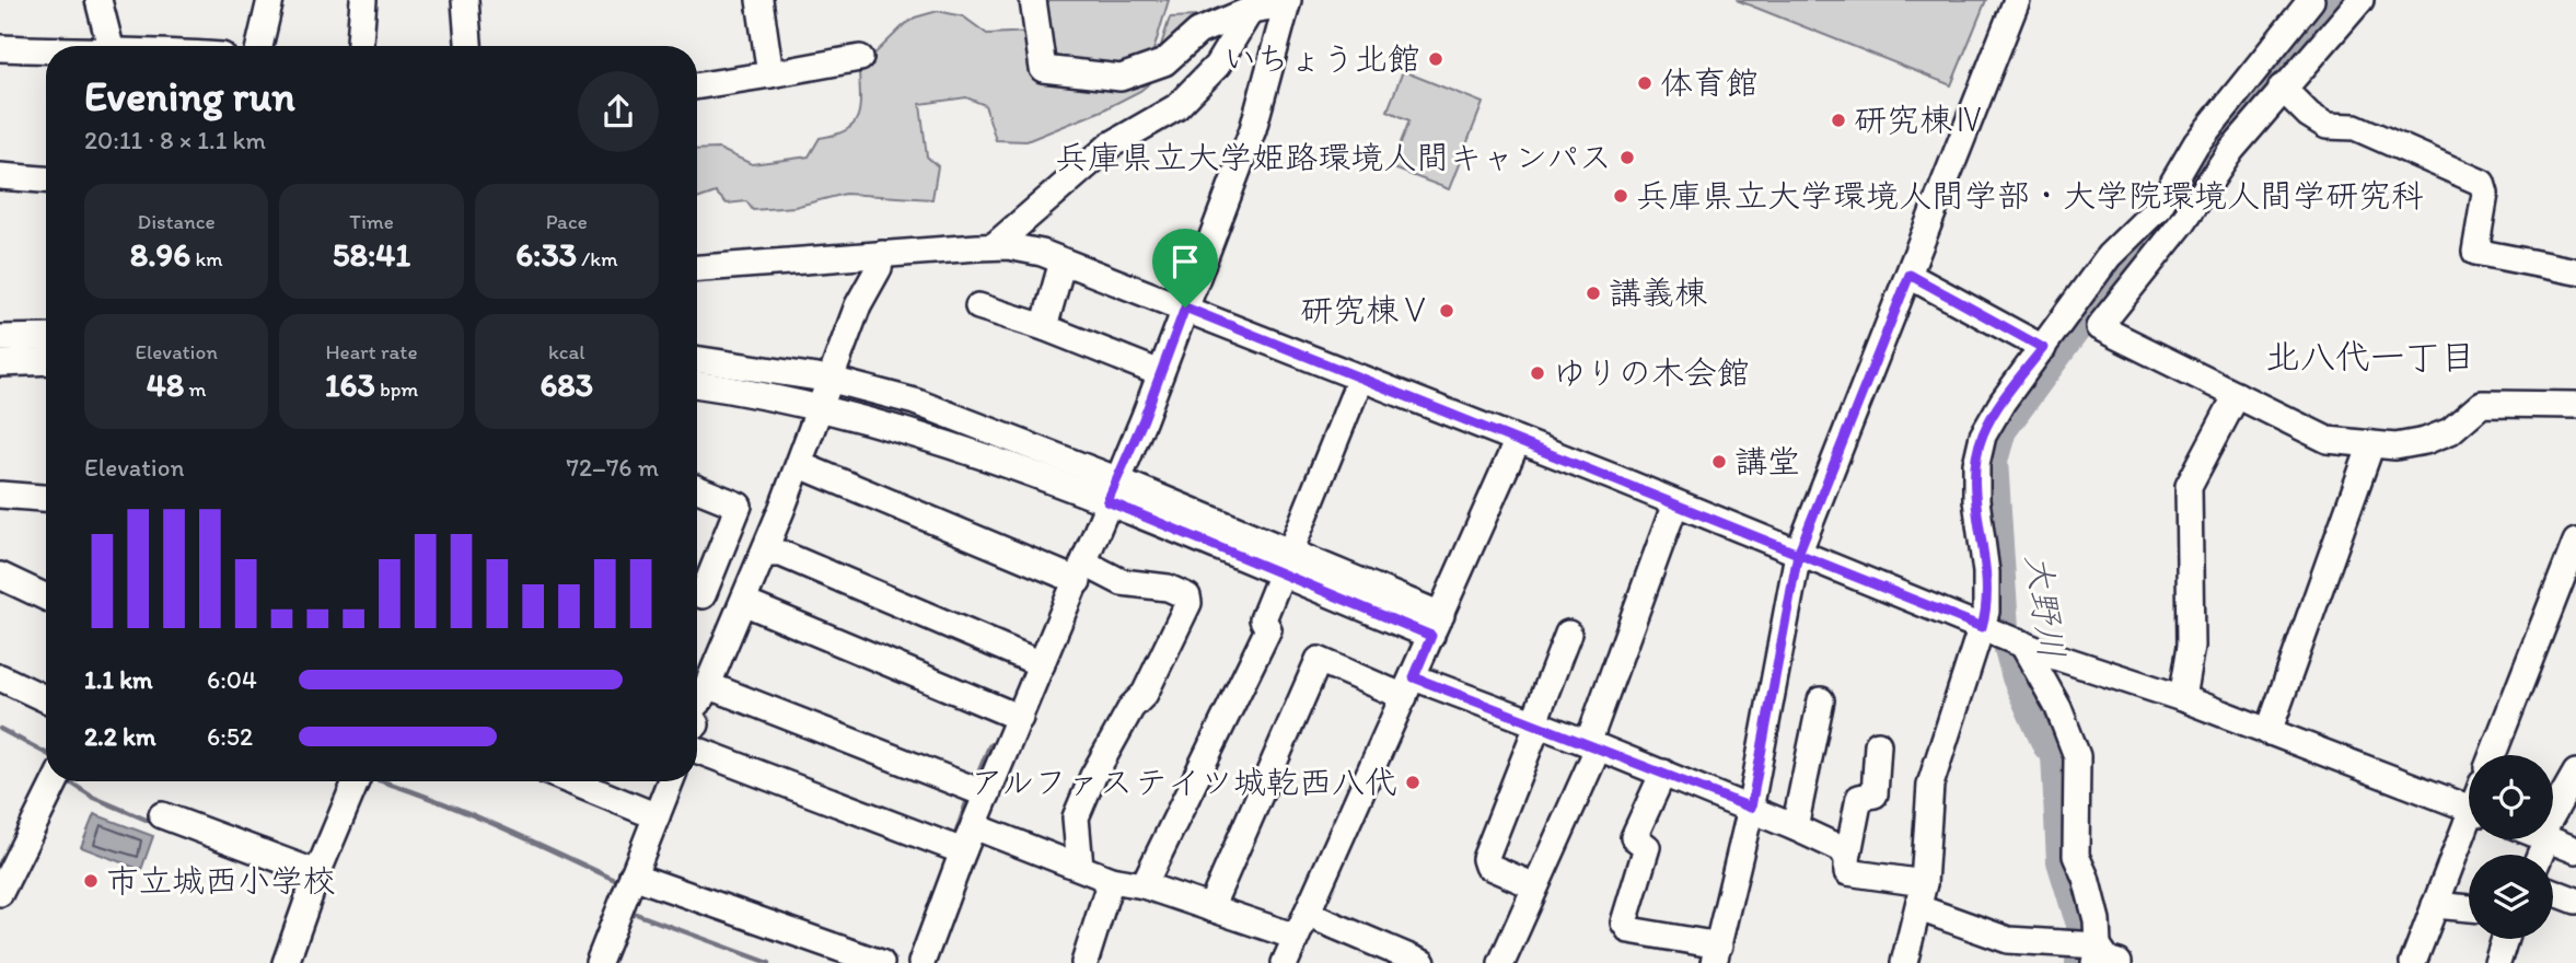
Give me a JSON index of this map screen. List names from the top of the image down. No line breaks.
{"districts":["北八代一丁目"],"water":["大野川"],"places":["いちょう北館","体育館","研究棟Ⅳ","兵庫県立大学姫路環境人間キャンパス","兵庫県立大学環境人間学部・大学院環境人間学研究科","講義棟","研究棟Ⅴ","ゆりの木会館","講堂","アルファステイツ城乾西八代","市立城西小学校"],"page":{"heading":["Evening run","20:11 · 8 × 1.1 km"],"stats":[["Distance","8.96 km"],["Time","58:41"],["Pace","6:33 /km"],["Elevation","48 m"],["Heart rate","163 bpm"],["kcal","683"]],"chart":["Elevation","72–76 m"],"list":[{"name":"1.1 km","note":"6:04"},{"name":"2.2 km","note":"6:52"}]}}
